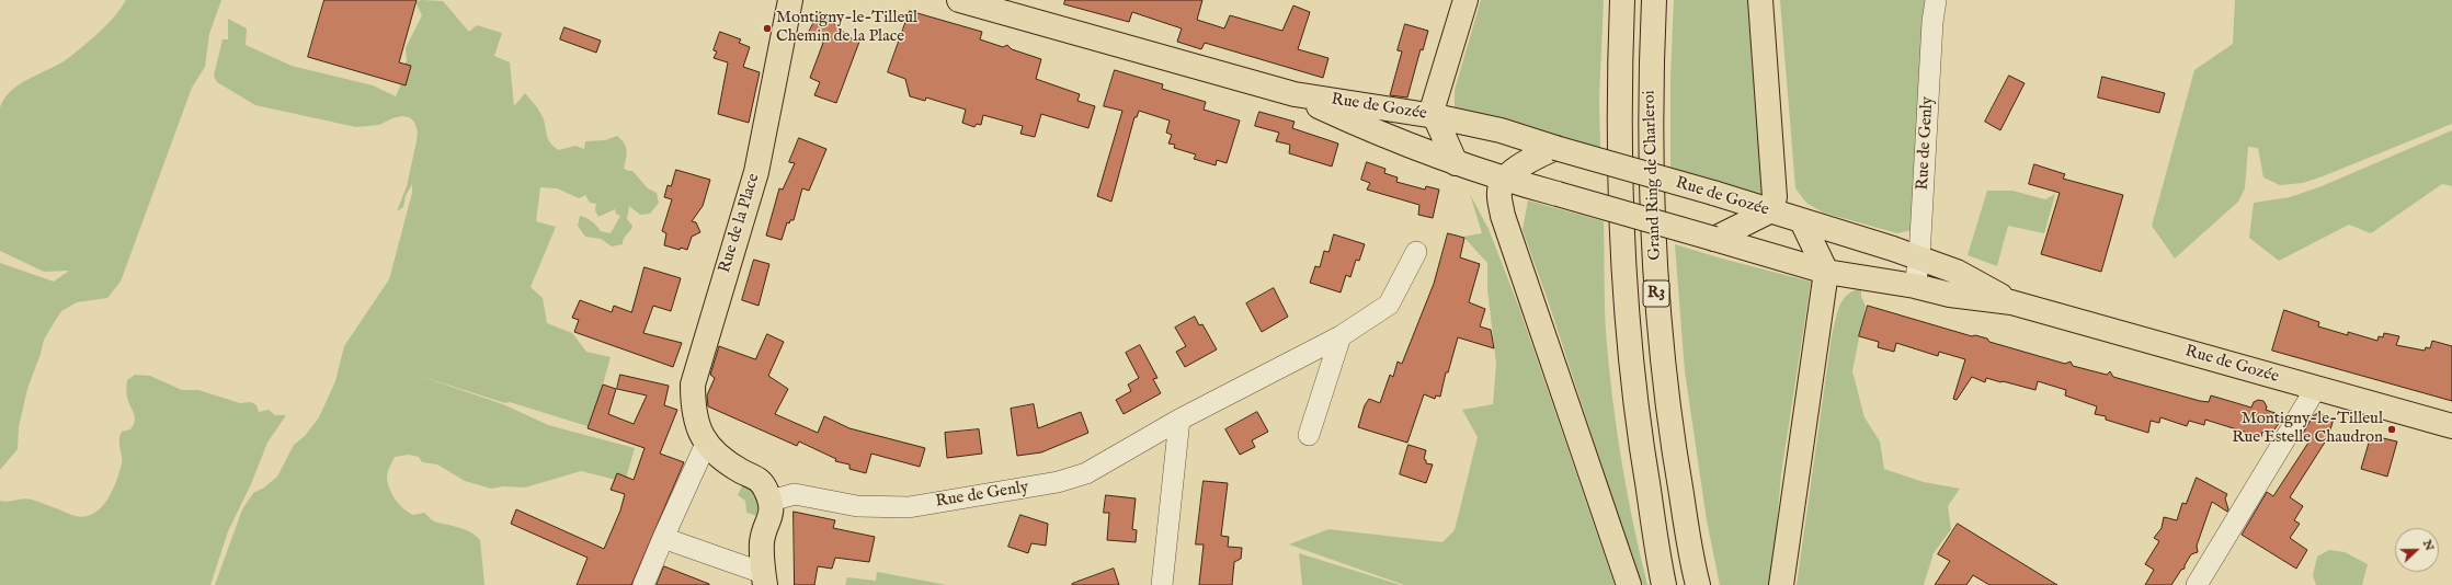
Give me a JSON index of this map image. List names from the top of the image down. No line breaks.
{"streets":{"main road":["Rue de Gozée","Grand Ring de Charleroi","Rue de la Place","R3"],"street":["Rue de Genly"]},"crossings":[["Rue de Gozée","Rue de Genly"],["Rue de Genly","Rue de la Place"]],"places":["Montigny-le-Tilleul Chemin de la Place","Montigny-le-Tilleul Rue Estelle Chaudron"],"north":"right"}
